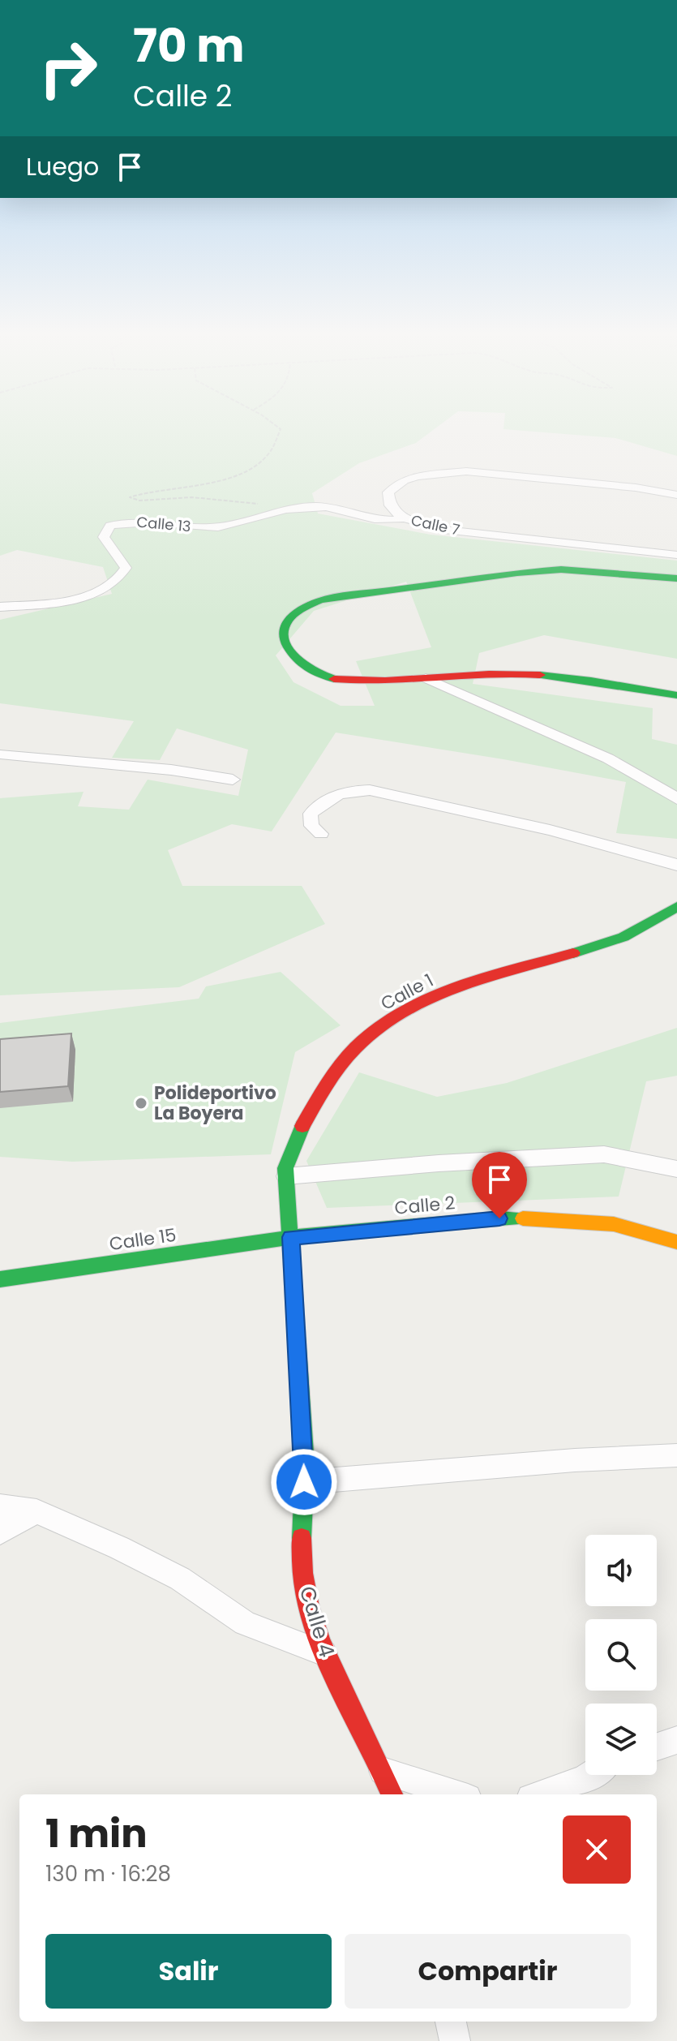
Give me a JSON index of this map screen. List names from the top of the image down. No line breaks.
{"streets":{"street":["Calle 13","Calle 7","Calle 1","Calle 2","Calle 15","Calle 4"]},"crossings":[["Calle 13","Calle 7"],["Calle 1","Calle 2"],["Calle 1","Calle 15"],["Calle 1","Calle 4"],["Calle 2","Calle 15"],["Calle 2","Calle 4"],["Calle 15","Calle 4"]],"places":["Polideportivo La Boyera"],"page":{"turn":["70 m","Calle 2"],"then":"Luego","heading":["1 min","130 m · 16:28"],"buttons":["Salir","Compartir"]}}
